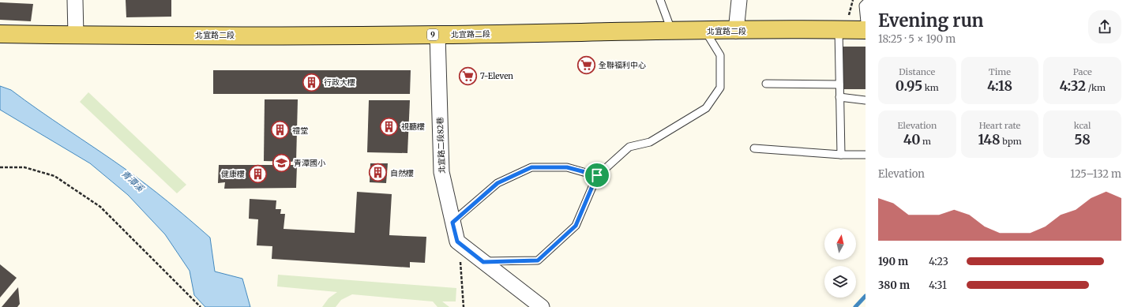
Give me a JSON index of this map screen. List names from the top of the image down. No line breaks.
{"streets":{"main road":["北宜路二段","9"],"street":["北宜路二段82巷"]},"crossings":[["北宜路二段","北宜路二段82巷"]],"water":["青潭溪"],"places":{"supermarket":["全聯福利中心","7-Eleven"],"building":["行政大樓","視聽樓","禮堂","自然樓","健康樓"],"school or university":["青潭國小"]},"north":"top","page":{"heading":["Evening run","18:25 · 5 × 190 m"],"stats":[["Distance","0.95 km"],["Time","4:18"],["Pace","4:32 /km"],["Elevation","40 m"],["Heart rate","148 bpm"],["kcal","58"]],"chart":["Elevation","125–132 m"],"list":[{"name":"190 m","note":"4:23"},{"name":"380 m","note":"4:31"}]}}
